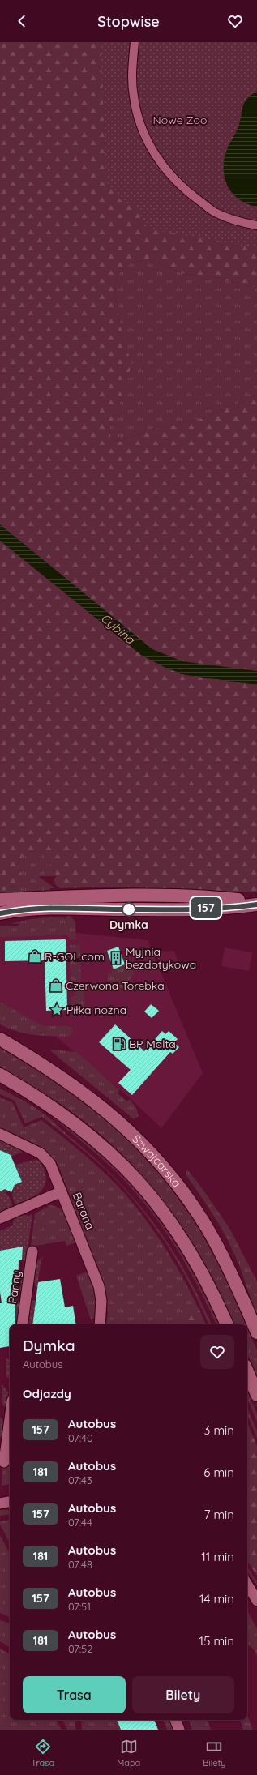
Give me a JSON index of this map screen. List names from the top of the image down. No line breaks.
{"streets":{"street":["Szwajcarska","Barana","Panny"]},"water":["Cybina"],"parks":["Nowe Zoo"],"places":{"other":["Dymka"],"shop":["R-GOL.com","Czerwona Torebka"],"building":["Myjnia bezdotykowa"],"place":["Piłka nożna"],"fuel station":["BP Malta"]},"lines":["bus line 157"],"page":{"header":"Stopwise","on_map":"157","heading":[["Dymka","Autobus"],"Odjazdy"],"list":[{"mark":"157","name":"Autobus","note":"07:40","value":"3 min"},{"mark":"181","name":"Autobus","note":"07:43","value":"6 min"},{"mark":"157","name":"Autobus","note":"07:44","value":"7 min"},{"mark":"181","name":"Autobus","note":"07:48","value":"11 min"},{"mark":"157","name":"Autobus","note":"07:51","value":"14 min"},{"mark":"181","name":"Autobus","note":"07:52","value":"15 min"}],"buttons":["Trasa","Bilety"],"tabs":["Trasa","Mapa","Bilety"]}}
